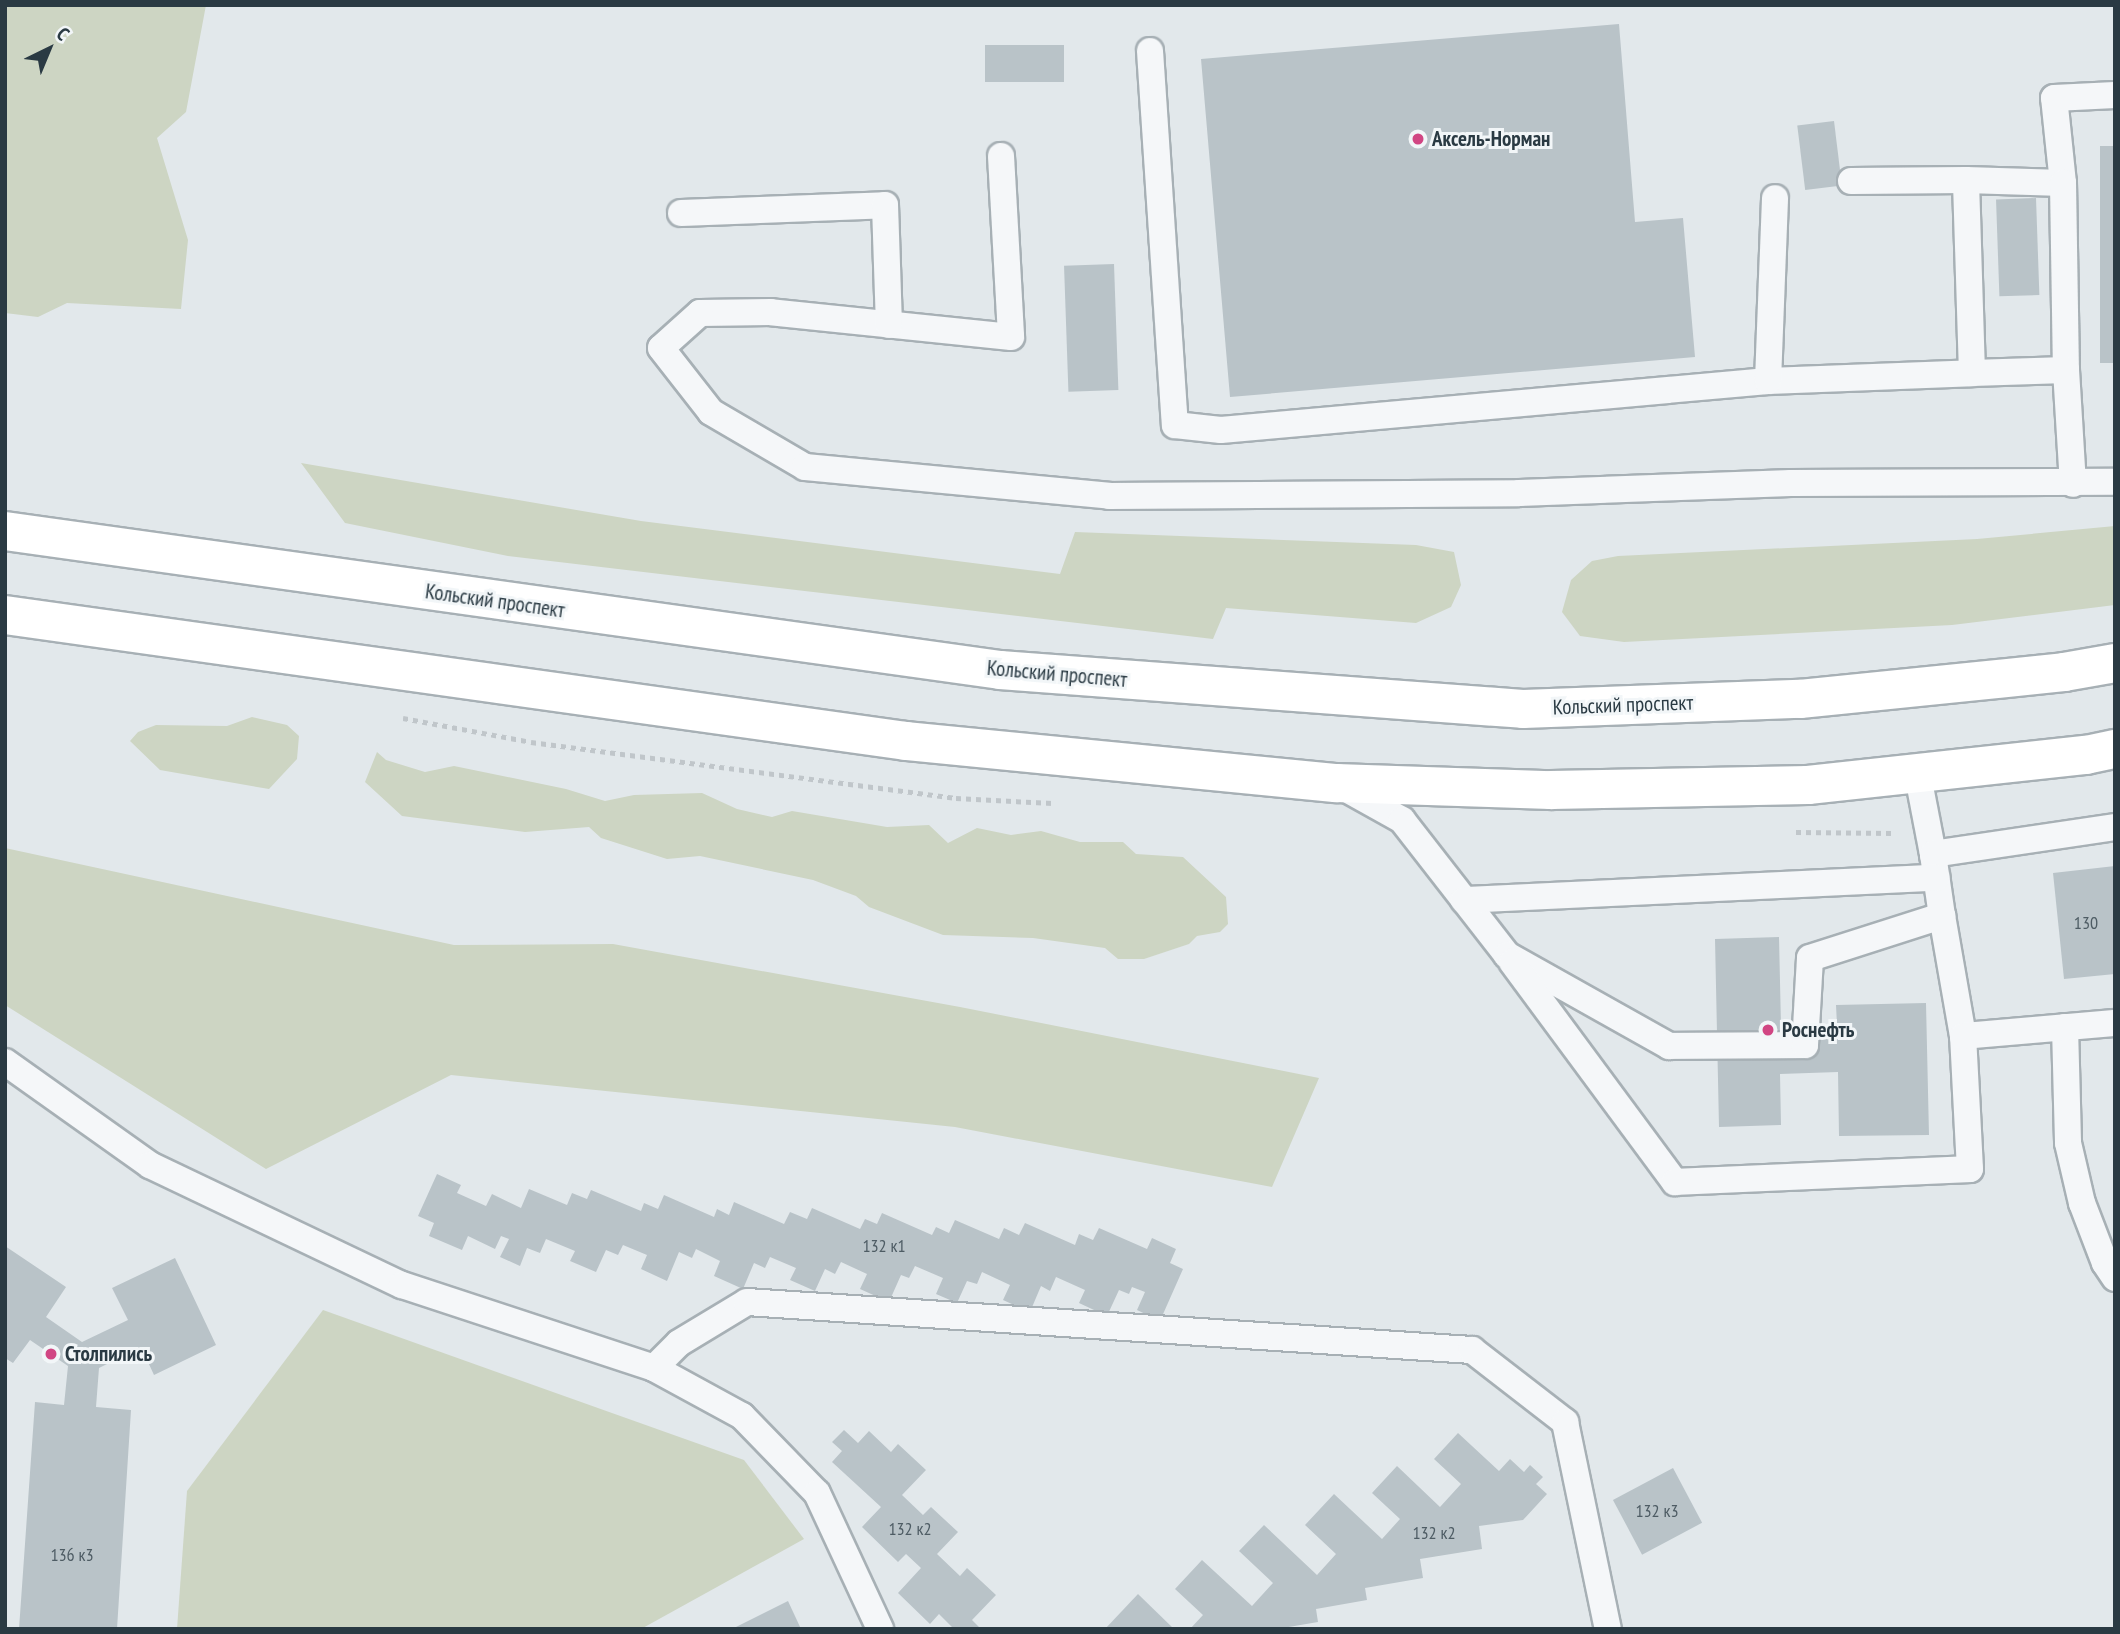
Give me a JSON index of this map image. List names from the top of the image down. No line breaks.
{"streets":{"main road":["Кольский проспект"]},"places":["Аксель-Норман","Роснефть","Столпились"],"house_numbers":["130","132 к1","132 к3","132 к2","132 к2","136 к3"],"north":"top right"}
